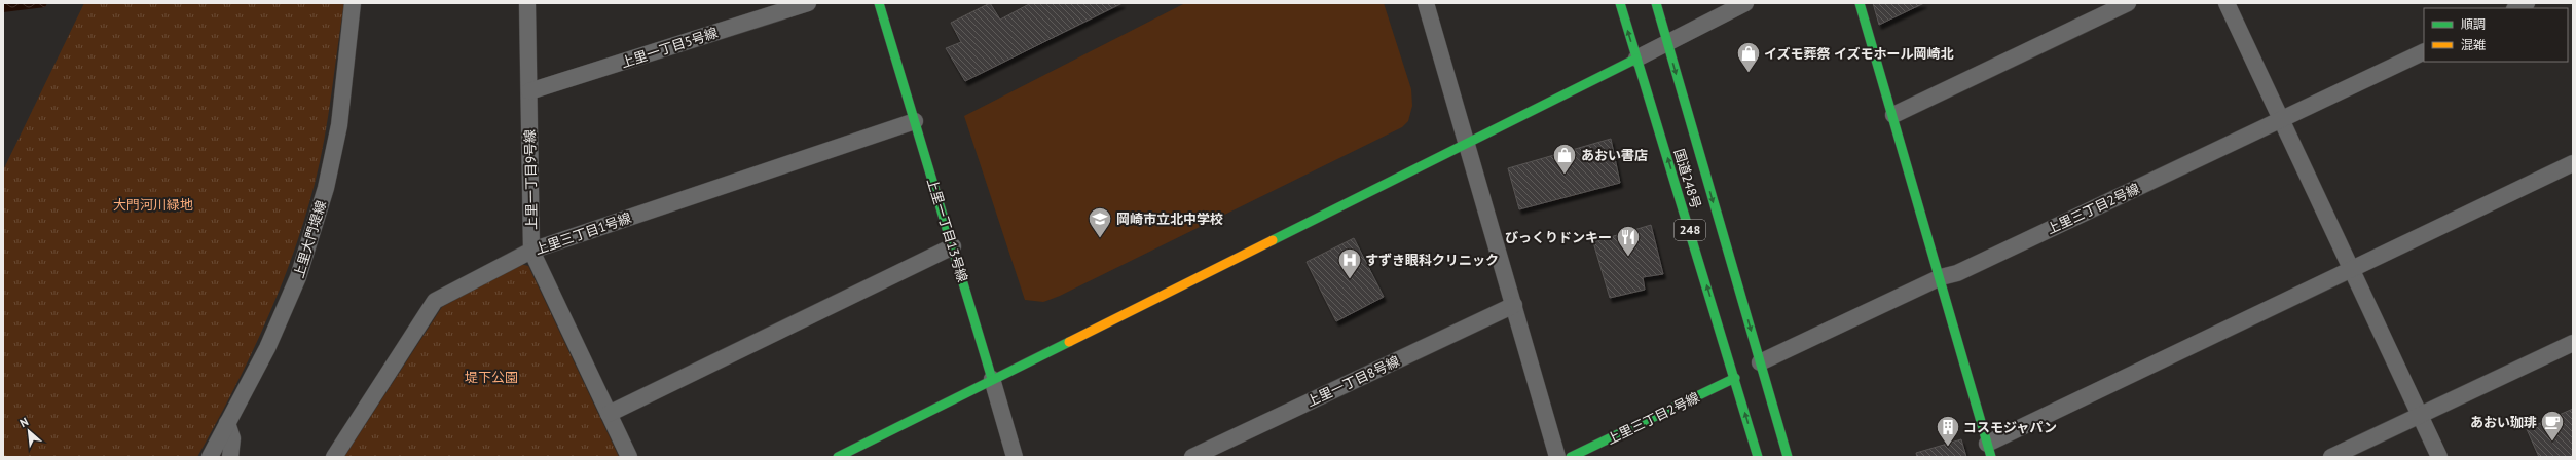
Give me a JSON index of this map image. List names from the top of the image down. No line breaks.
{"streets":{"main road":["国道248号","上里三丁目2号線","上里一丁目13号線","248"],"street":["上里一丁目5号線","上里一丁目9号線","上里三丁目1号線","上里大門堤線","上里一丁目8号線"]},"crossings":[["上里一丁目5号線","上里一丁目9号線"],["国道248号","上里三丁目2号線"],["上里一丁目9号線","上里三丁目1号線"],["上里一丁目13号線","上里三丁目1号線"]],"parks":["大門河川緑地","堤下公園"],"places":{"shop":["イズモ葬祭 イズモホール岡崎北","あおい書店"],"school or university":["岡崎市立北中学校"],"restaurant":["びっくりドンキー"],"hospital":["すずき眼科クリニック"],"cafe":["あおい珈琲"],"building":["コスモジャパン"]},"legend":["順調","混雑"],"north":"top left"}
